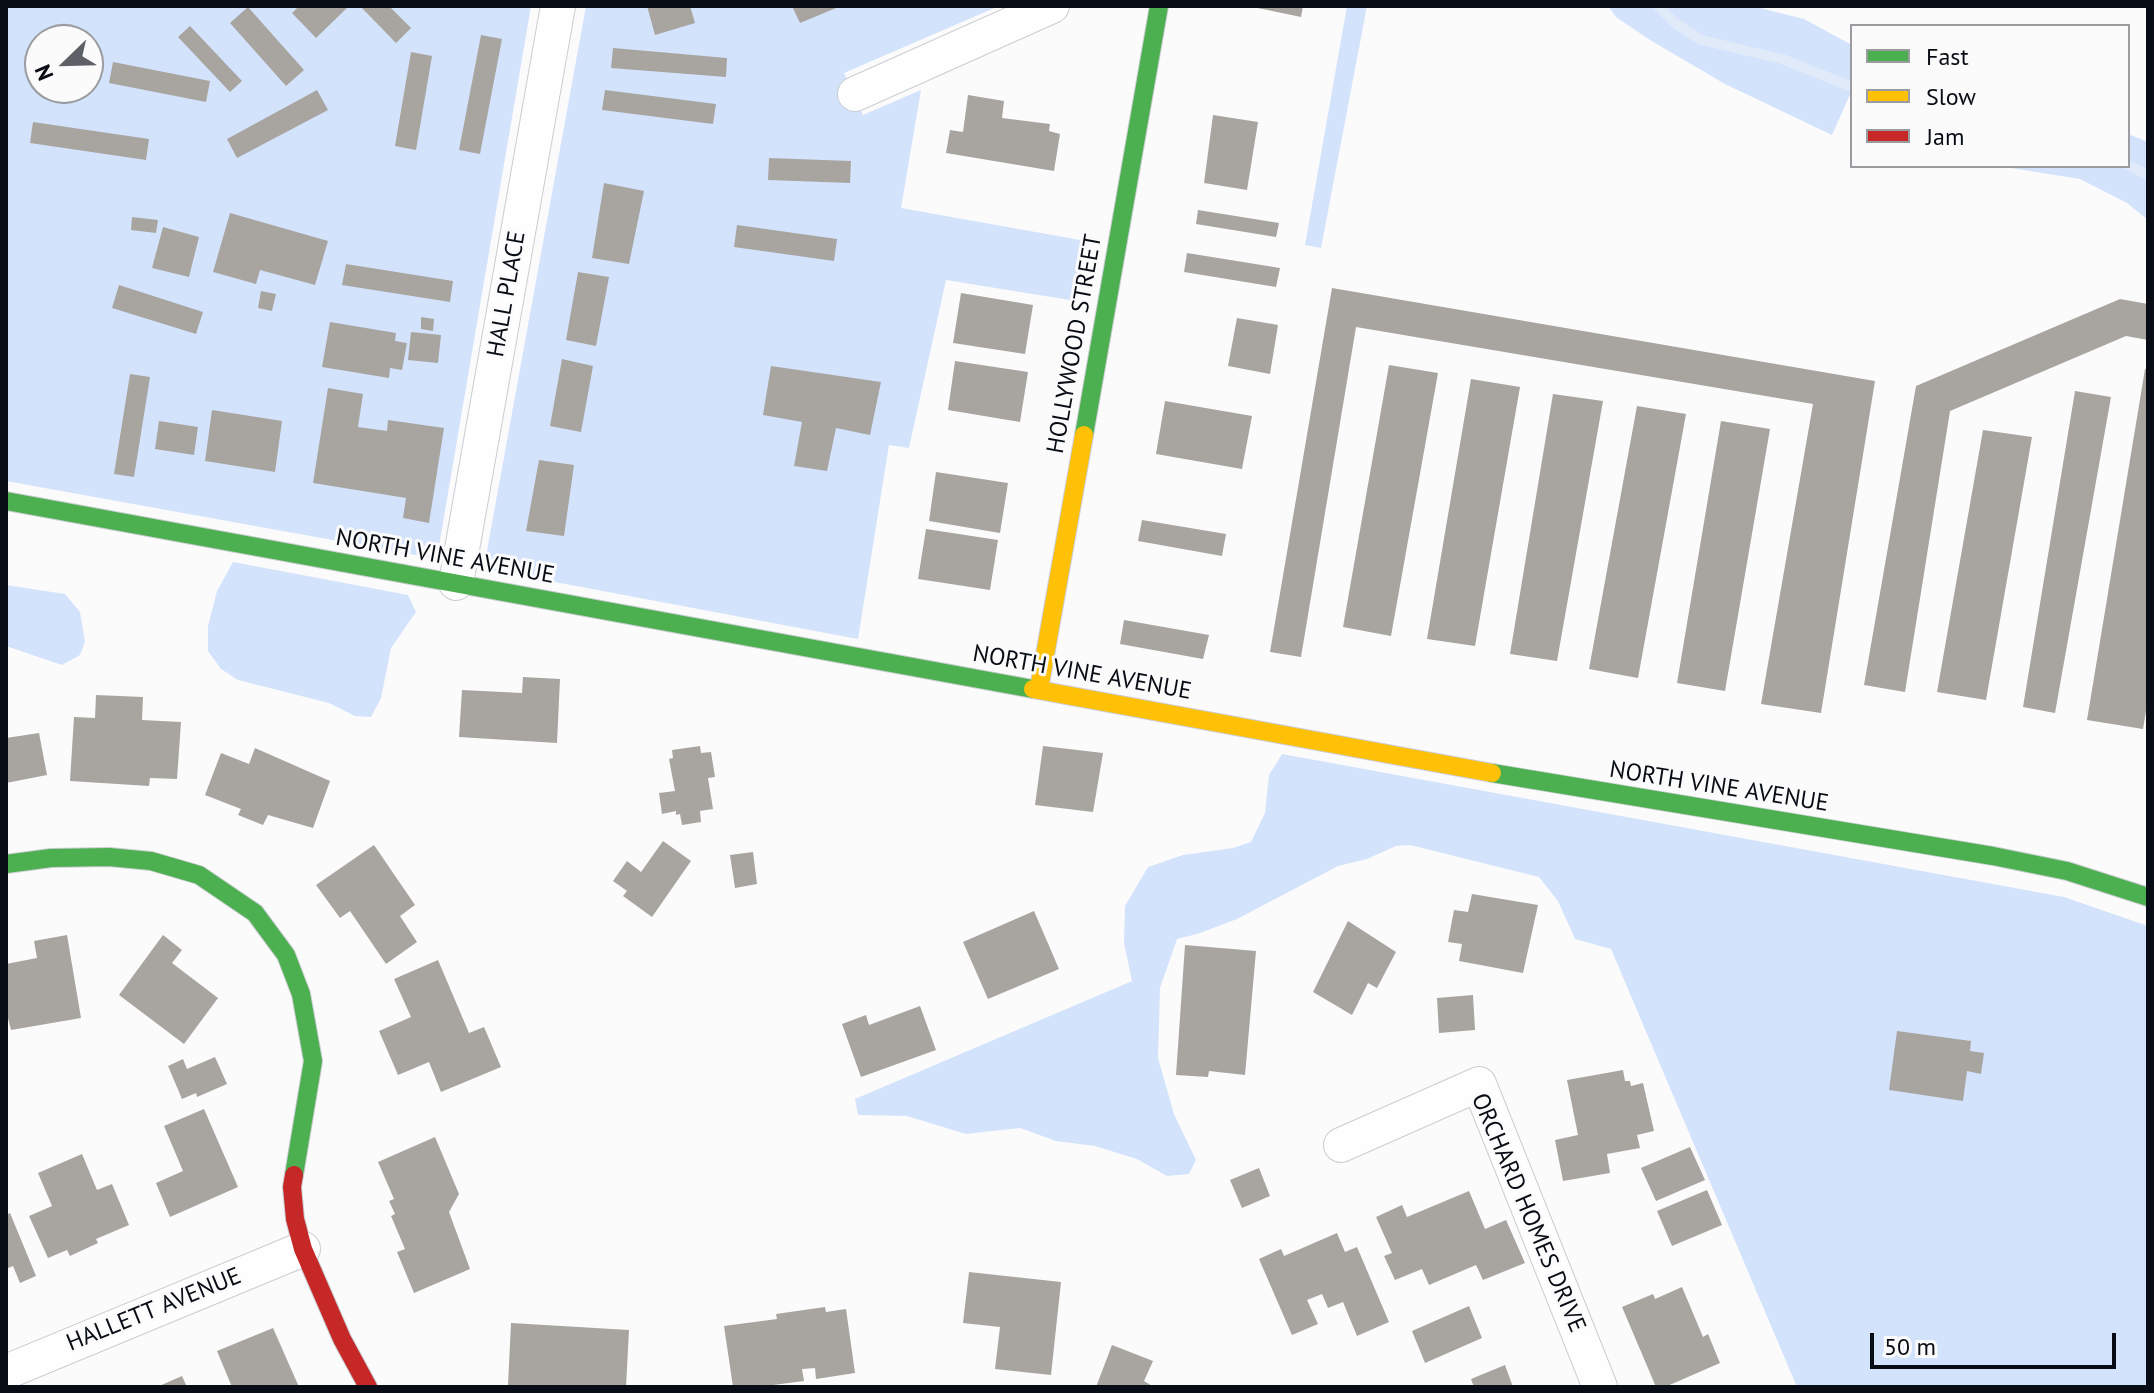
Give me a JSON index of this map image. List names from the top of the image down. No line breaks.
{"streets":{"street":["HALL PLACE","HOLLYWOOD STREET","NORTH VINE AVENUE","ORCHARD HOMES DRIVE","HALLETT AVENUE"]},"crossings":[["HALL PLACE","NORTH VINE AVENUE"],["HOLLYWOOD STREET","NORTH VINE AVENUE"]],"legend":["Fast","Slow","Jam"],"scale_bar":"50 m","north":"bottom left"}
